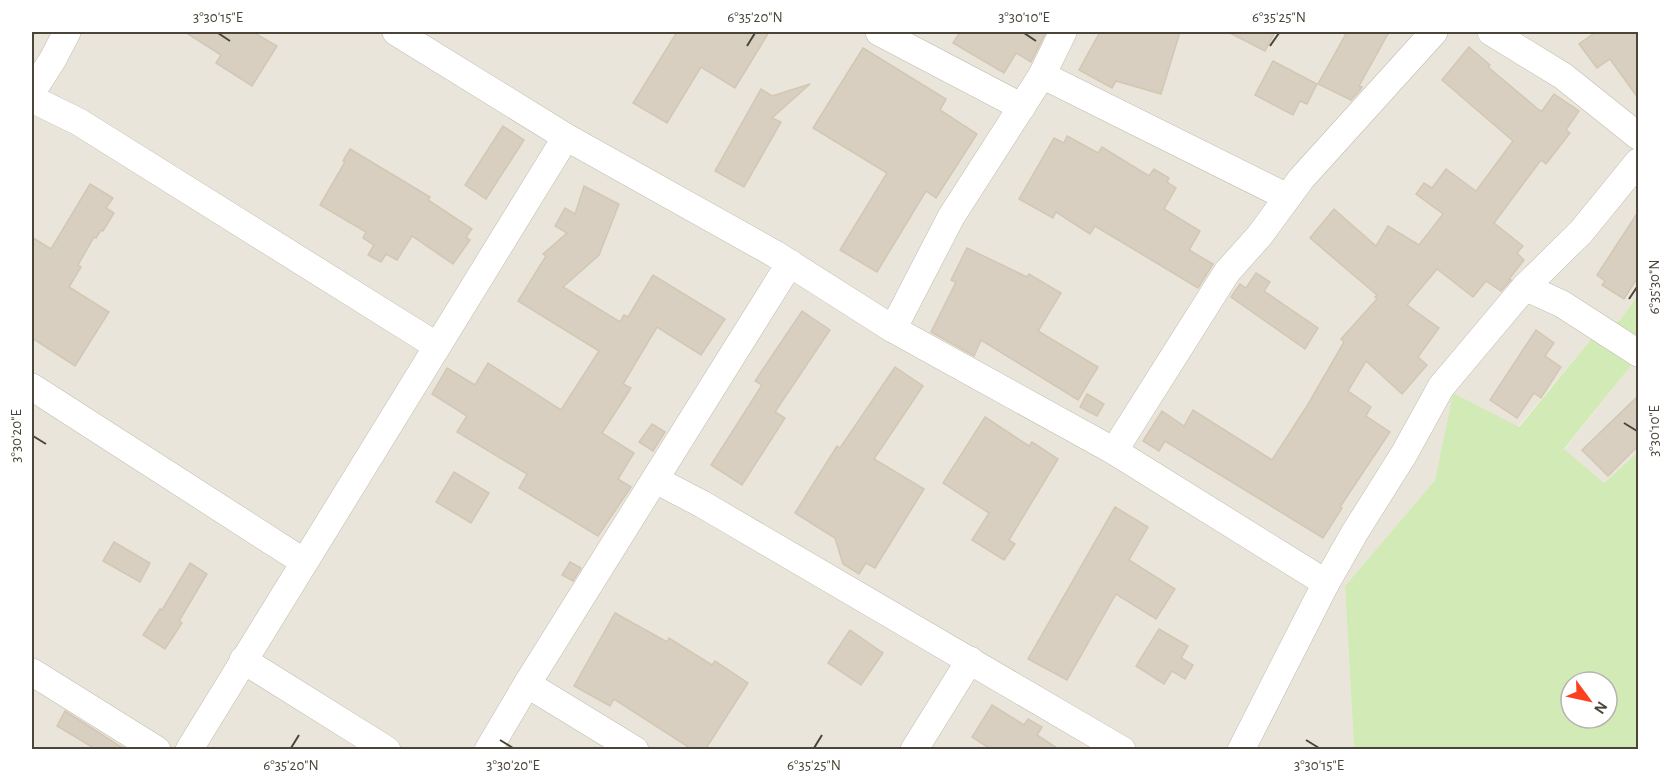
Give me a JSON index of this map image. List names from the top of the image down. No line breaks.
{"north":"bottom right","coordinates":["3°30'15\"E","6°35'20\"N","3°30'10\"E","6°35'25\"N","6°35'30\"N","3°30'20\"E"]}
